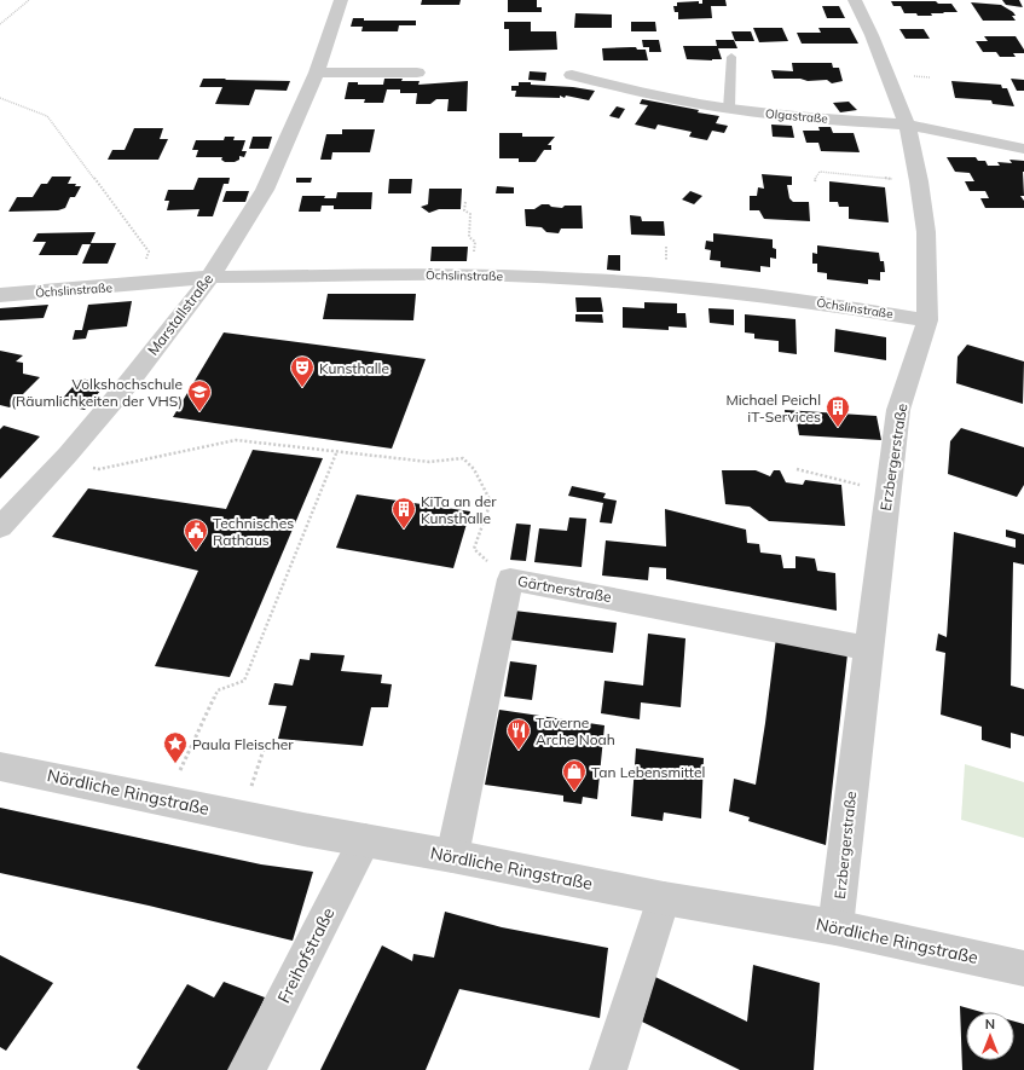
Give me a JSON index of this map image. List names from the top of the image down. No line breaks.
{"streets":{"street":["Olgastraße","Öchslinstraße","Marstallstraße","Erzbergerstraße","Gärtnerstraße","Nördliche Ringstraße","Freihofstraße"]},"crossings":[["Olgastraße","Erzbergerstraße"],["Öchslinstraße","Marstallstraße"],["Öchslinstraße","Erzbergerstraße"],["Erzbergerstraße","Gärtnerstraße"],["Erzbergerstraße","Nördliche Ringstraße"],["Gärtnerstraße","Nördliche Ringstraße"],["Nördliche Ringstraße","Freihofstraße"]],"places":{"theatre":["Kunsthalle"],"school or university":["Volkshochschule (Räumlichkeiten der VHS)"],"building":["Michael Peichl iT-Services","KiTa an der Kunsthalle"],"public building":["Technisches Rathaus"],"restaurant":["Taverne Arche Noah"],"place":["Paula Fleischer"],"shop":["Tan Lebensmittel"]},"north":"top"}
